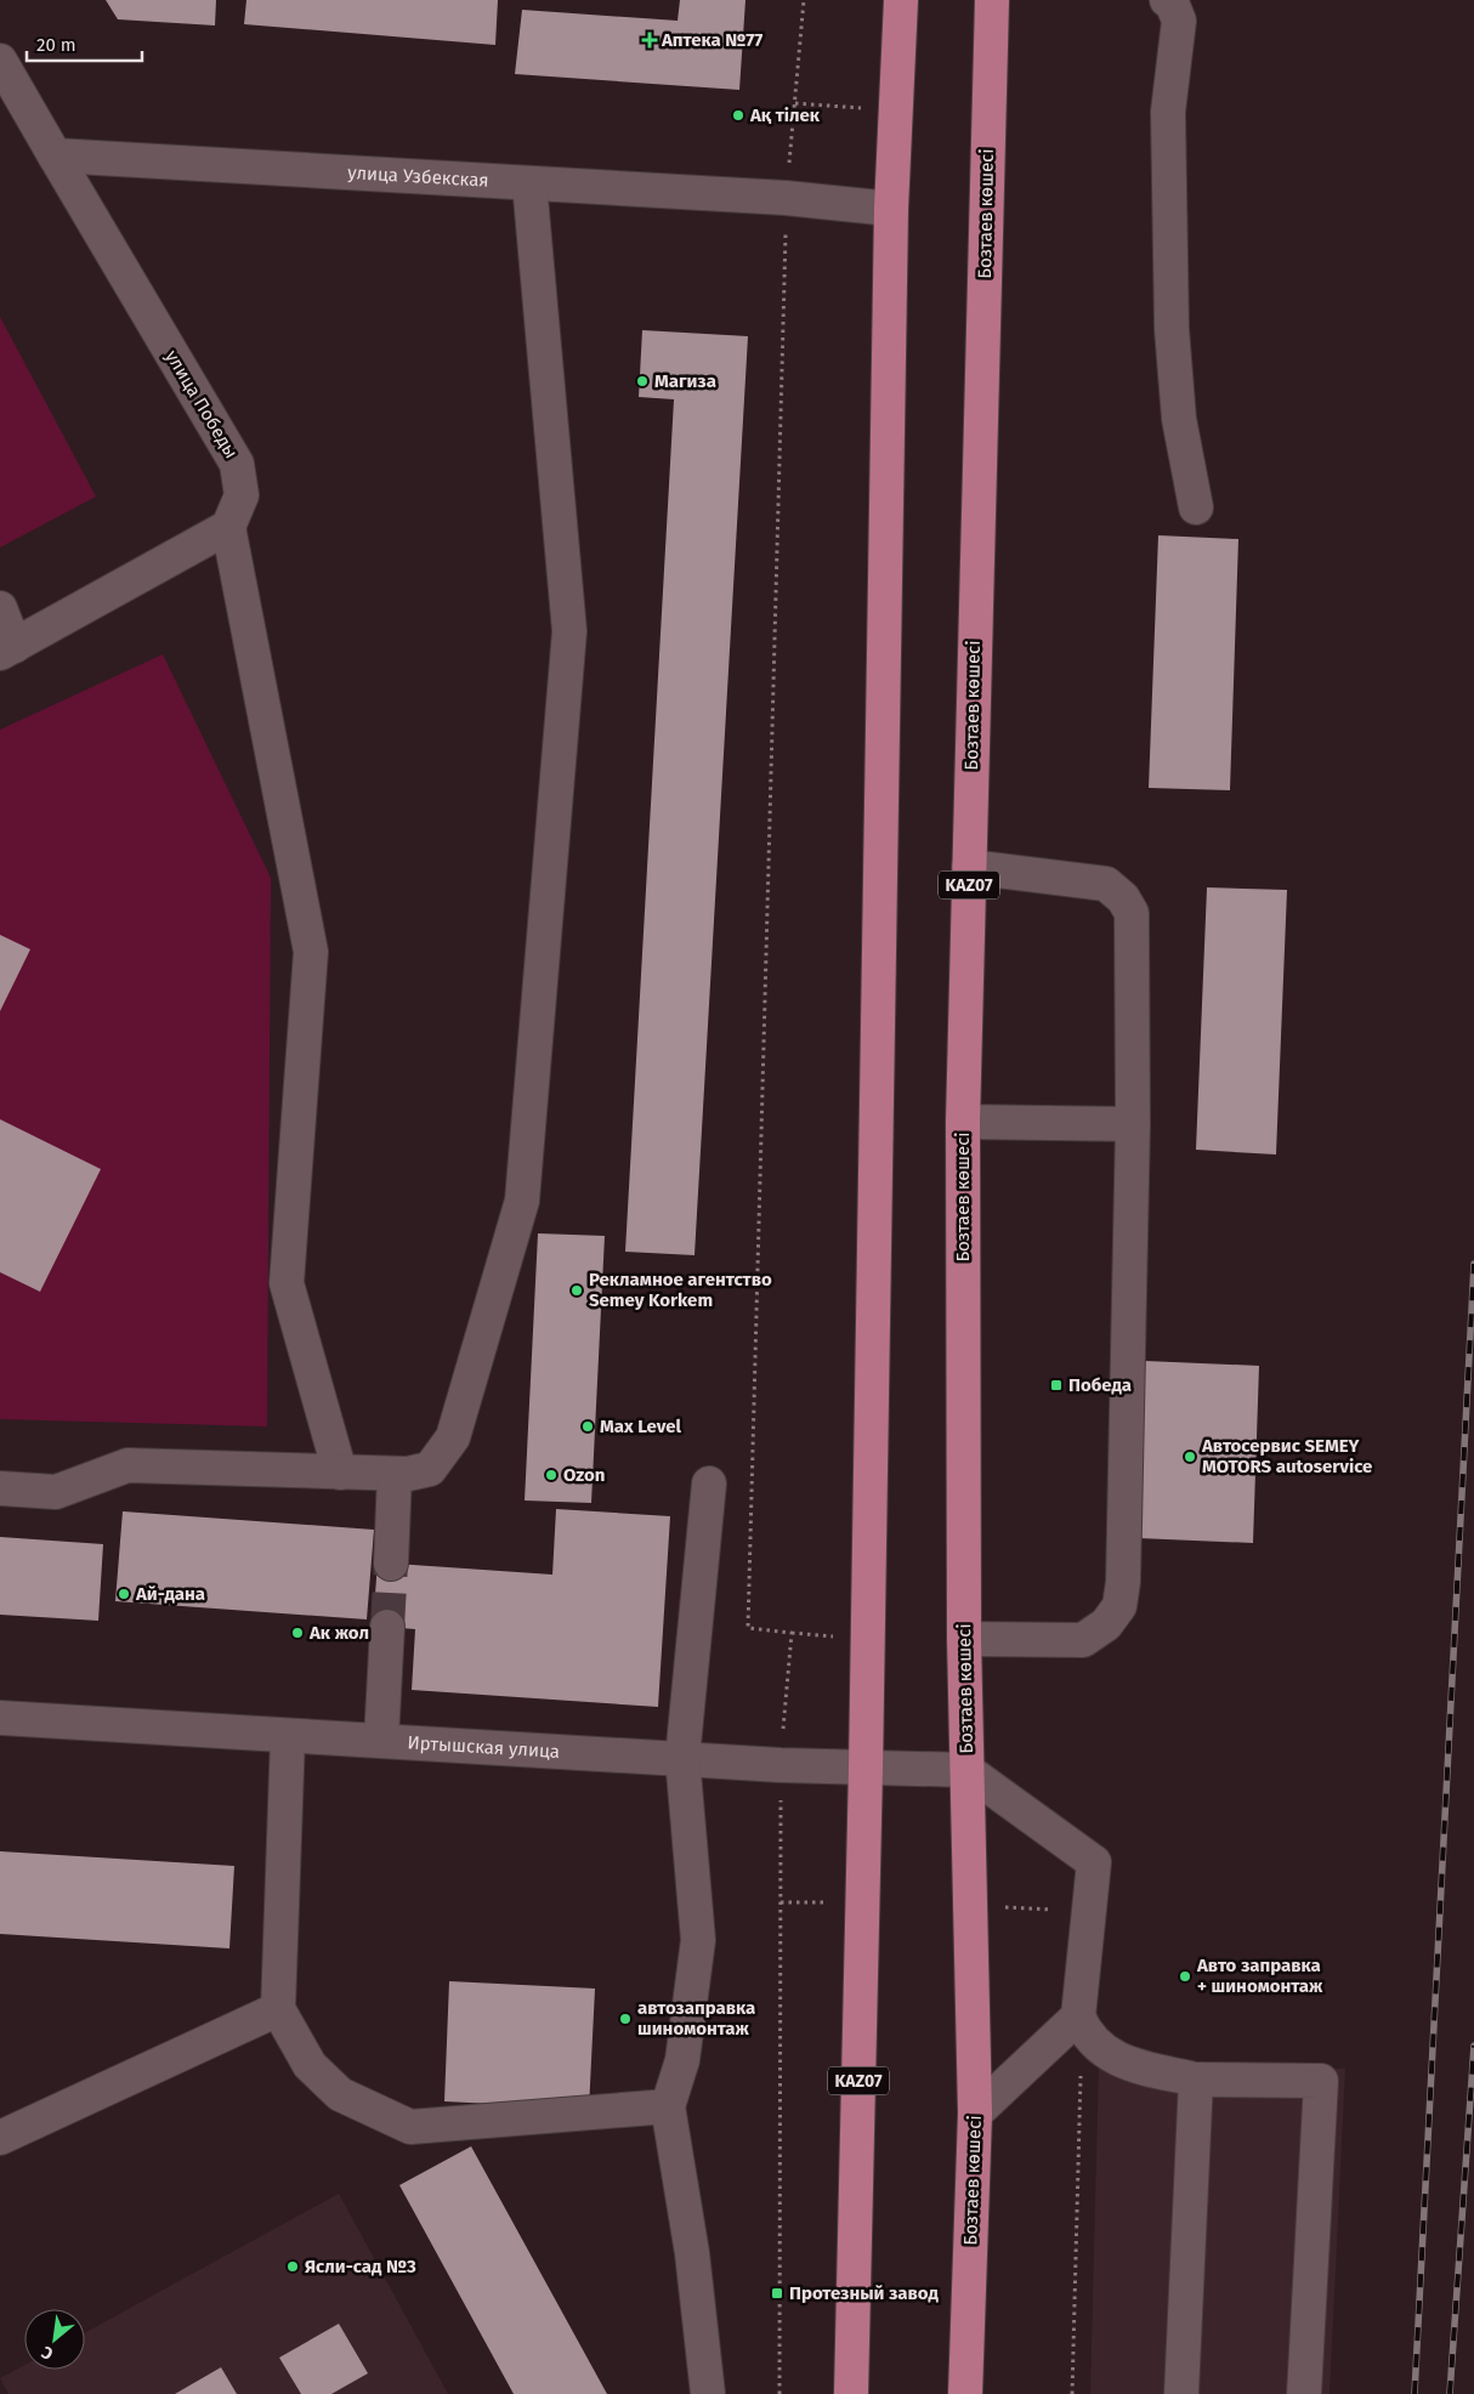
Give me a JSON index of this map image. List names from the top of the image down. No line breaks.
{"streets":{"highway":["Бозтаев көшесі","KAZ07"],"street":["улица Узбекская","улица Победы","Иртышская улица"]},"crossings":[["улица Узбекская","улица Победы"],["улица Узбекская","KAZ07"],["Бозтаев көшесі","Иртышская улица"],["KAZ07","Иртышская улица"]],"places":{"health":["Аптека №77"],"other":["Ақ тілек","Магиза","Рекламное агентство Semey Korkem","Max Level","Автосервис SEMEY MOTORS autoservice","Ozon","Ай-дана","Ак жол","Авто заправка + шиномонтаж","автозаправка шиномонтаж","Ясли-сад №3"],"transit":["Победа","Протезный завод"]},"scale_bar":"20 m","north":"bottom left"}
